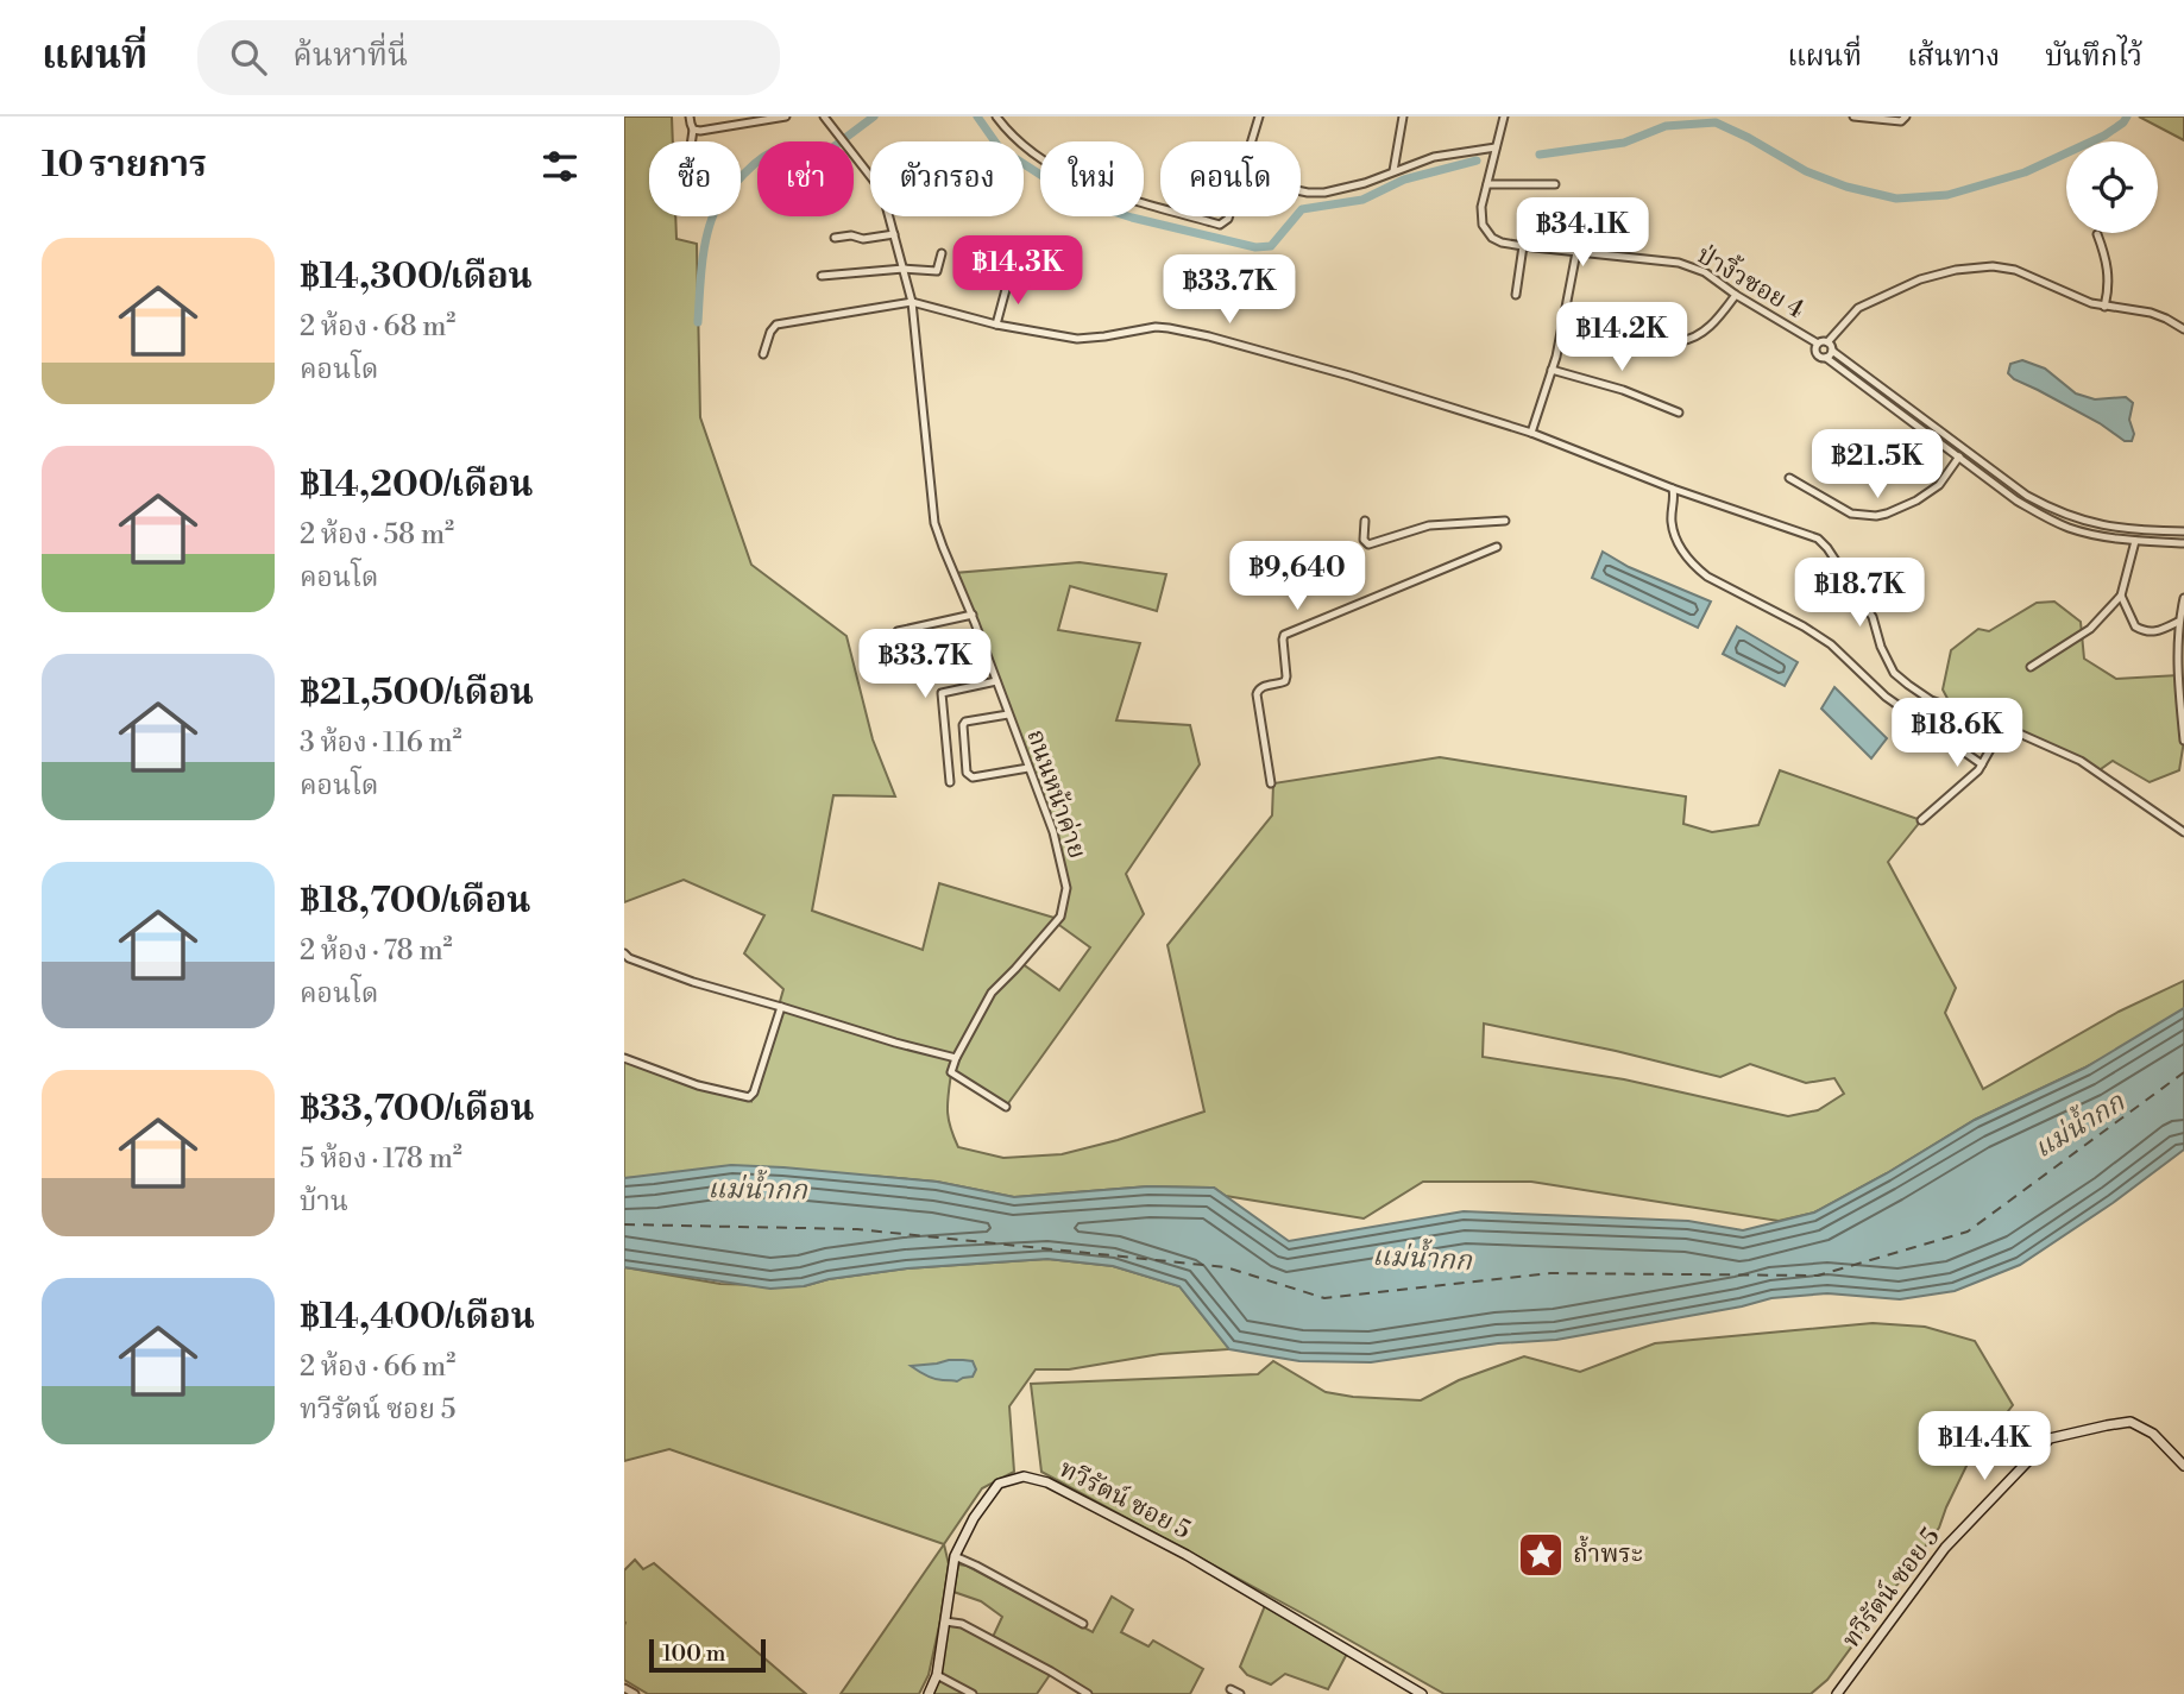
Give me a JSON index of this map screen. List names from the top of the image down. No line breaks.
{"streets":{"street":["ป่างิ้วซอย 4","ถนนหน้าค่าย","ทวีรัตน์ ซอย 5"]},"water":["แม่น้ำกก"],"places":{"place":["ถ้ำพระ"]},"scale_bar":"100 m","page":{"header":"แผนที่","search":"ค้นหาที่นี่","nav":["แผนที่","เส้นทาง","บันทึกไว้"],"heading":"10 รายการ","chip":["ซื้อ","เช่า","ตัวกรอง","ใหม่","คอนโด"],"price":["฿34.1K","฿14.3K","฿33.7K","฿14.2K","฿21.5K","฿9,640","฿18.7K","฿33.7K","฿18.6K","฿14.4K"],"list":[{"name":"฿14,300/เดือน","note":"2 ห้อง · 68 m² · คอนโด"},{"name":"฿14,200/เดือน","note":"2 ห้อง · 58 m² · คอนโด"},{"name":"฿21,500/เดือน","note":"3 ห้อง · 116 m² · คอนโด"},{"name":"฿18,700/เดือน","note":"2 ห้อง · 78 m² · คอนโด"},{"name":"฿33,700/เดือน","note":"5 ห้อง · 178 m² · บ้าน"},{"name":"฿14,400/เดือน","note":"2 ห้อง · 66 m² · ทวีรัตน์ ซอย 5"}],"scale":"100 m"}}
